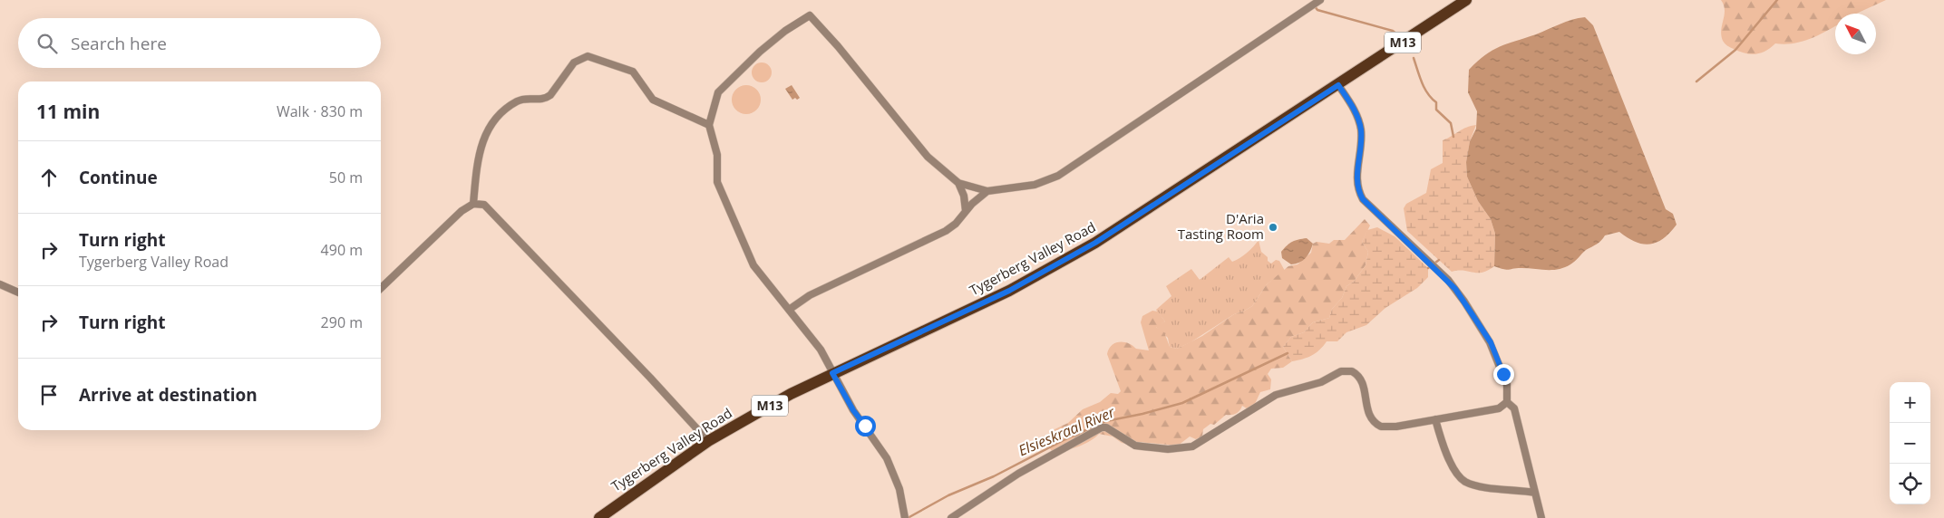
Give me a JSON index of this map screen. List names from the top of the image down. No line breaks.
{"streets":{"main road":["M13","Tygerberg Valley Road"]},"water":["Elsieskraal River"],"places":["D'Aria Tasting Room"],"north":"top left","page":{"search":"Search here","heading":["11 min","Walk · 830 m"],"list":[["Continue","50 m"],["Turn right","Tygerberg Valley Road","490 m"],["Turn right","290 m"],"Arrive at destination"],"map_buttons":["+","−"]}}
